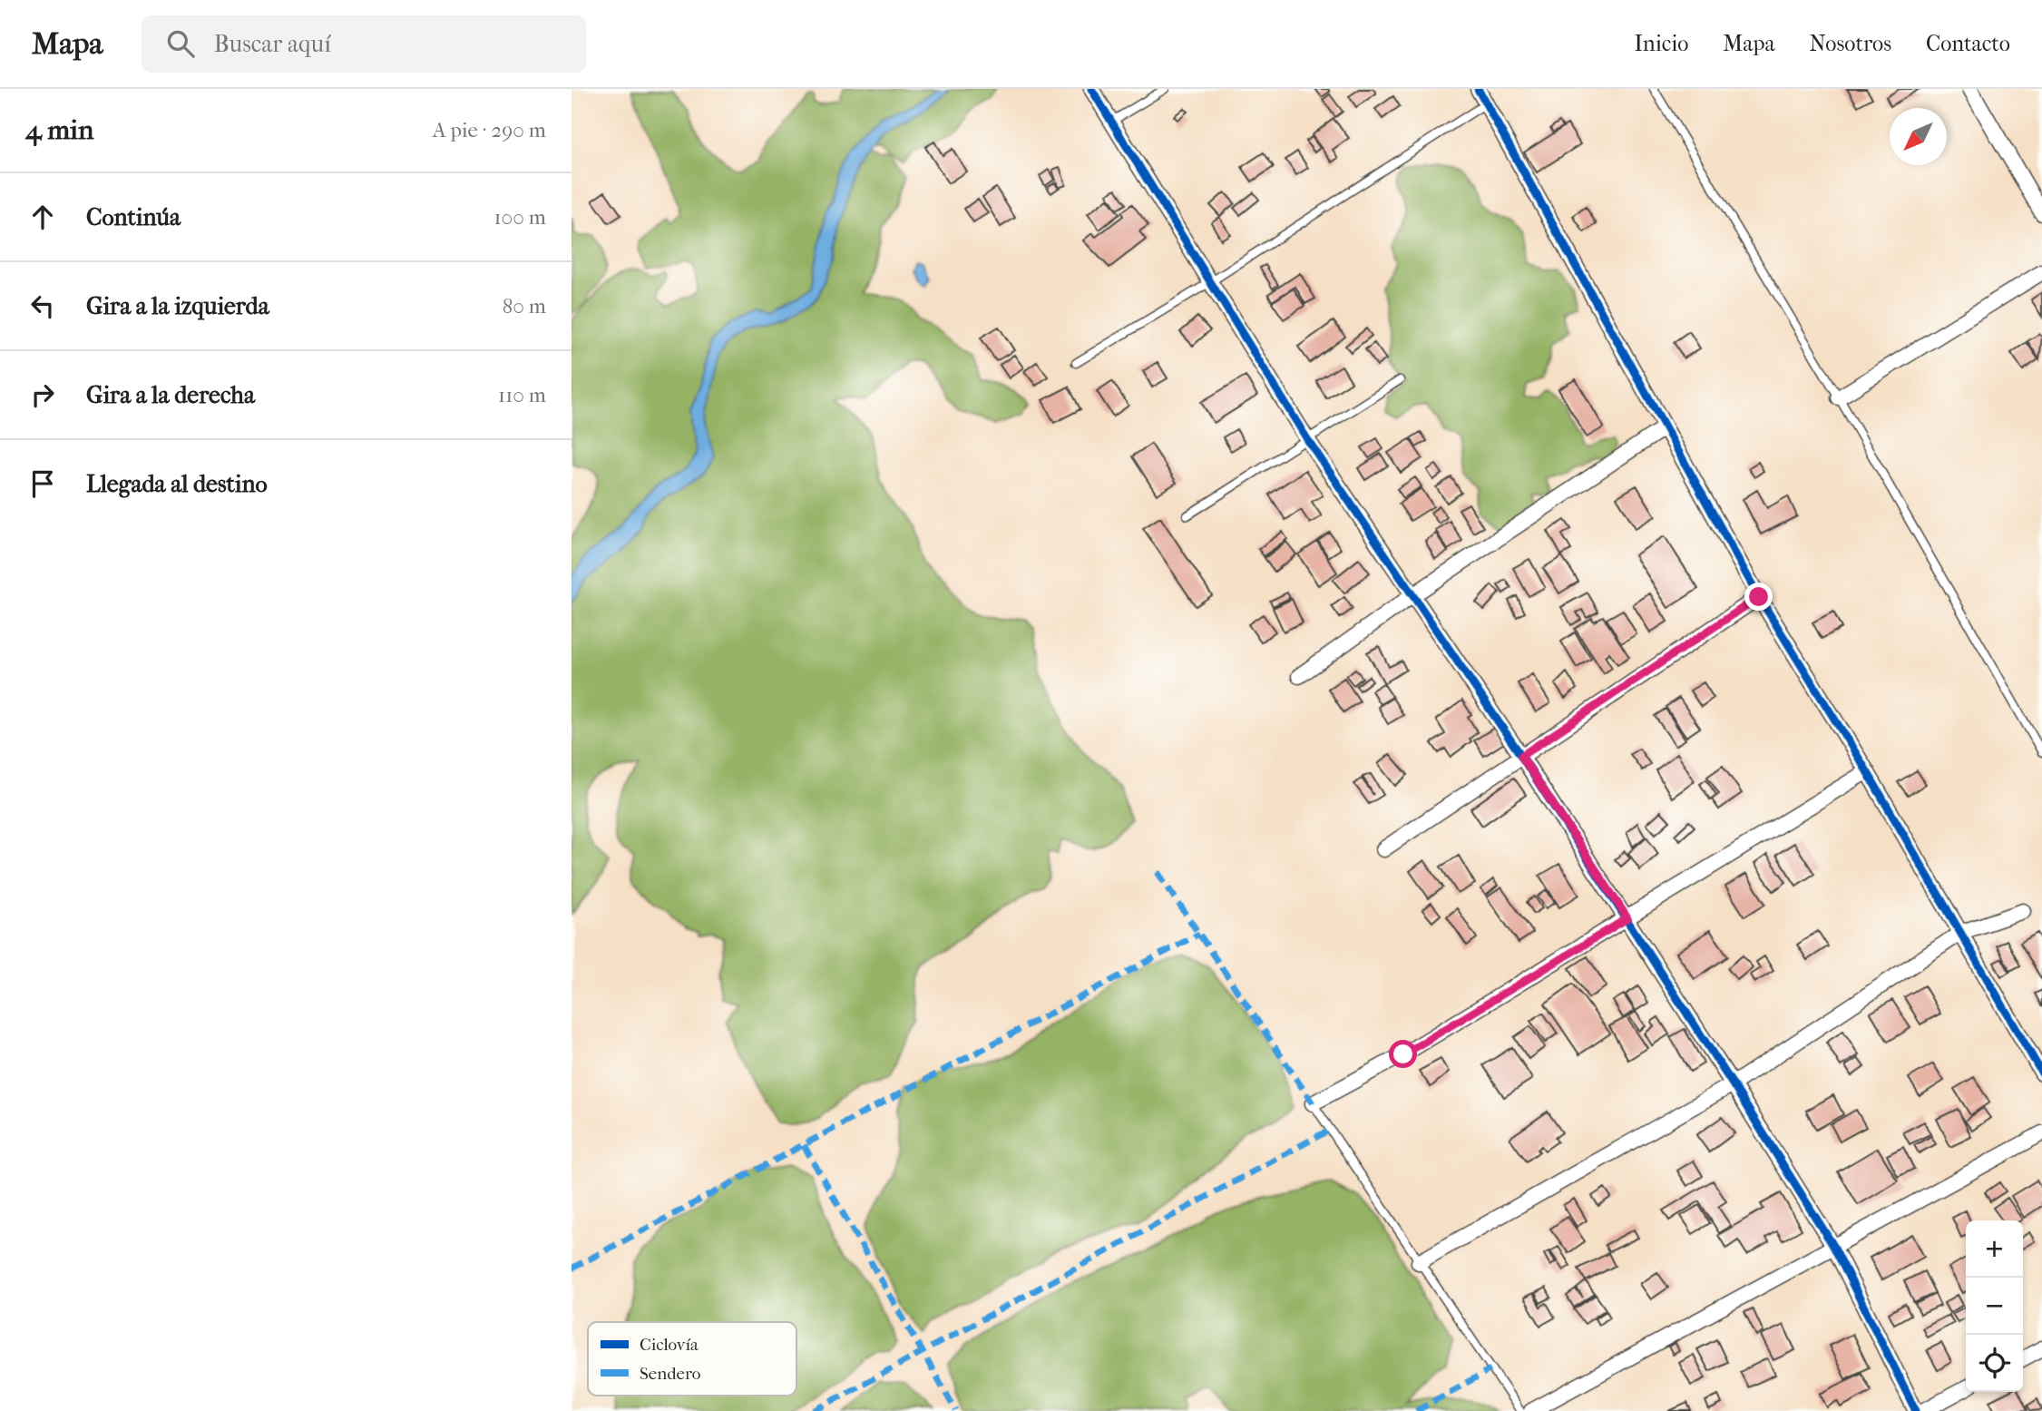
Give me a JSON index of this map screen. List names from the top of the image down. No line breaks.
{"legend":["Ciclovía","Sendero"],"north":"bottom left","page":{"header":"Mapa","search":"Buscar aquí","nav":["Inicio","Mapa","Nosotros","Contacto"],"heading":["4 min","A pie · 290 m"],"list":[["Continúa","100 m"],["Gira a la izquierda","80 m"],["Gira a la derecha","110 m"],"Llegada al destino"],"map_buttons":["+","−"]}}
